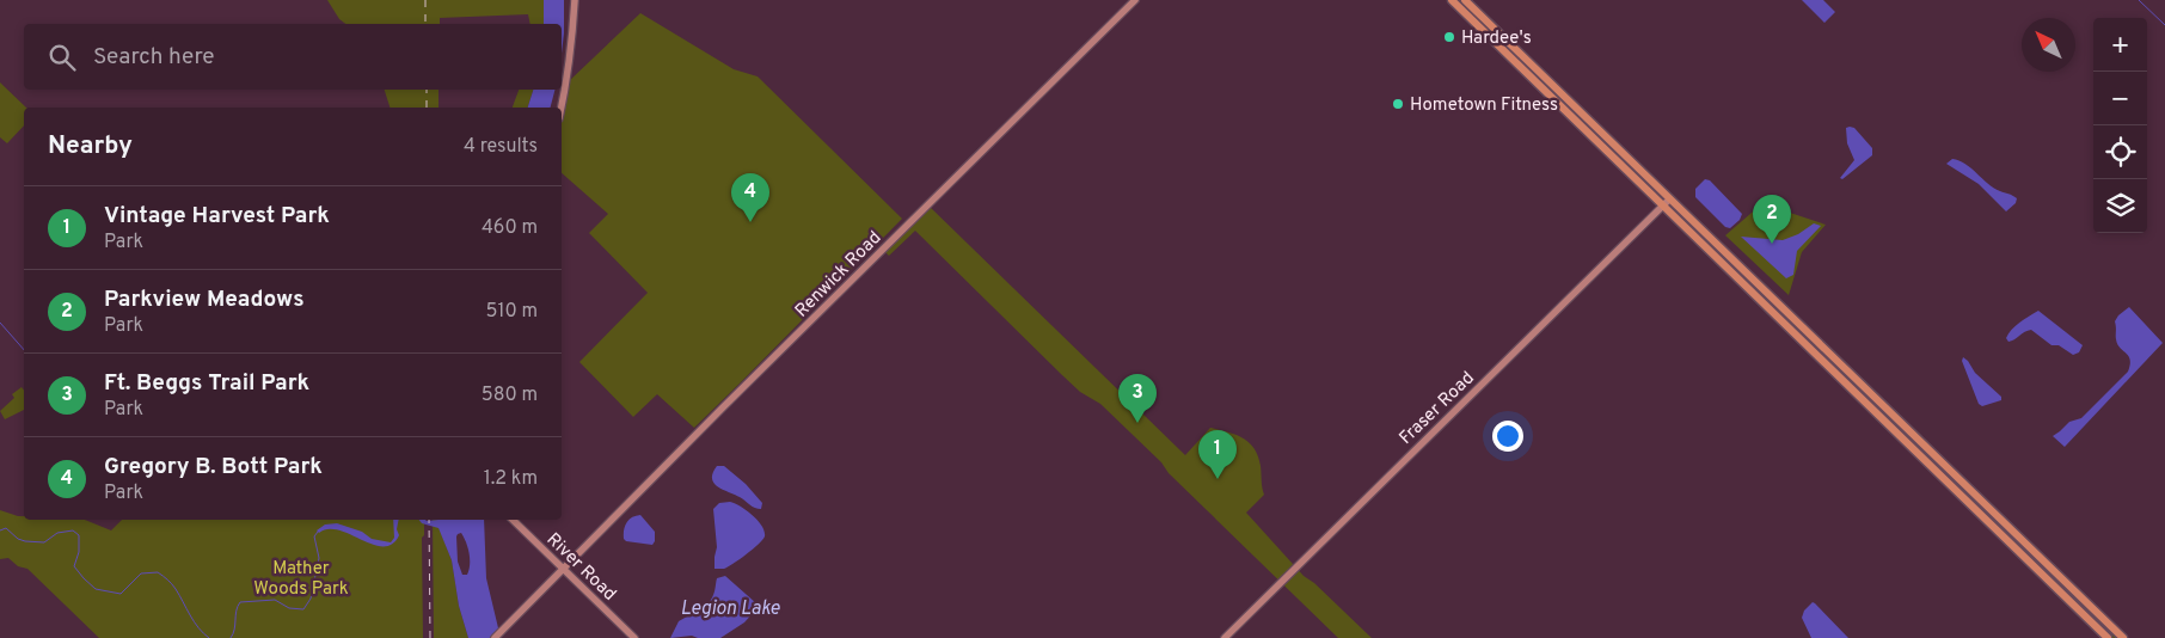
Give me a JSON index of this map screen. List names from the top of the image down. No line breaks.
{"streets":{"street":["Renwick Road","Fraser Road","River Road"]},"crossings":[["Renwick Road","River Road"]],"water":["Legion Lake"],"parks":["Mather Woods Park"],"places":["Hardee's","Hometown Fitness"],"north":"top left","page":{"map_buttons":["+","−"],"search":"Search here","heading":["Nearby","4 results"],"pins":["4","2","3","1"],"list":[{"mark":"1","name":"Vintage Harvest Park","note":"Park","value":"460 m"},{"mark":"2","name":"Parkview Meadows","note":"Park","value":"510 m"},{"mark":"3","name":"Ft. Beggs Trail Park","note":"Park","value":"580 m"},{"mark":"4","name":"Gregory B. Bott Park","note":"Park","value":"1.2 km"}]}}
